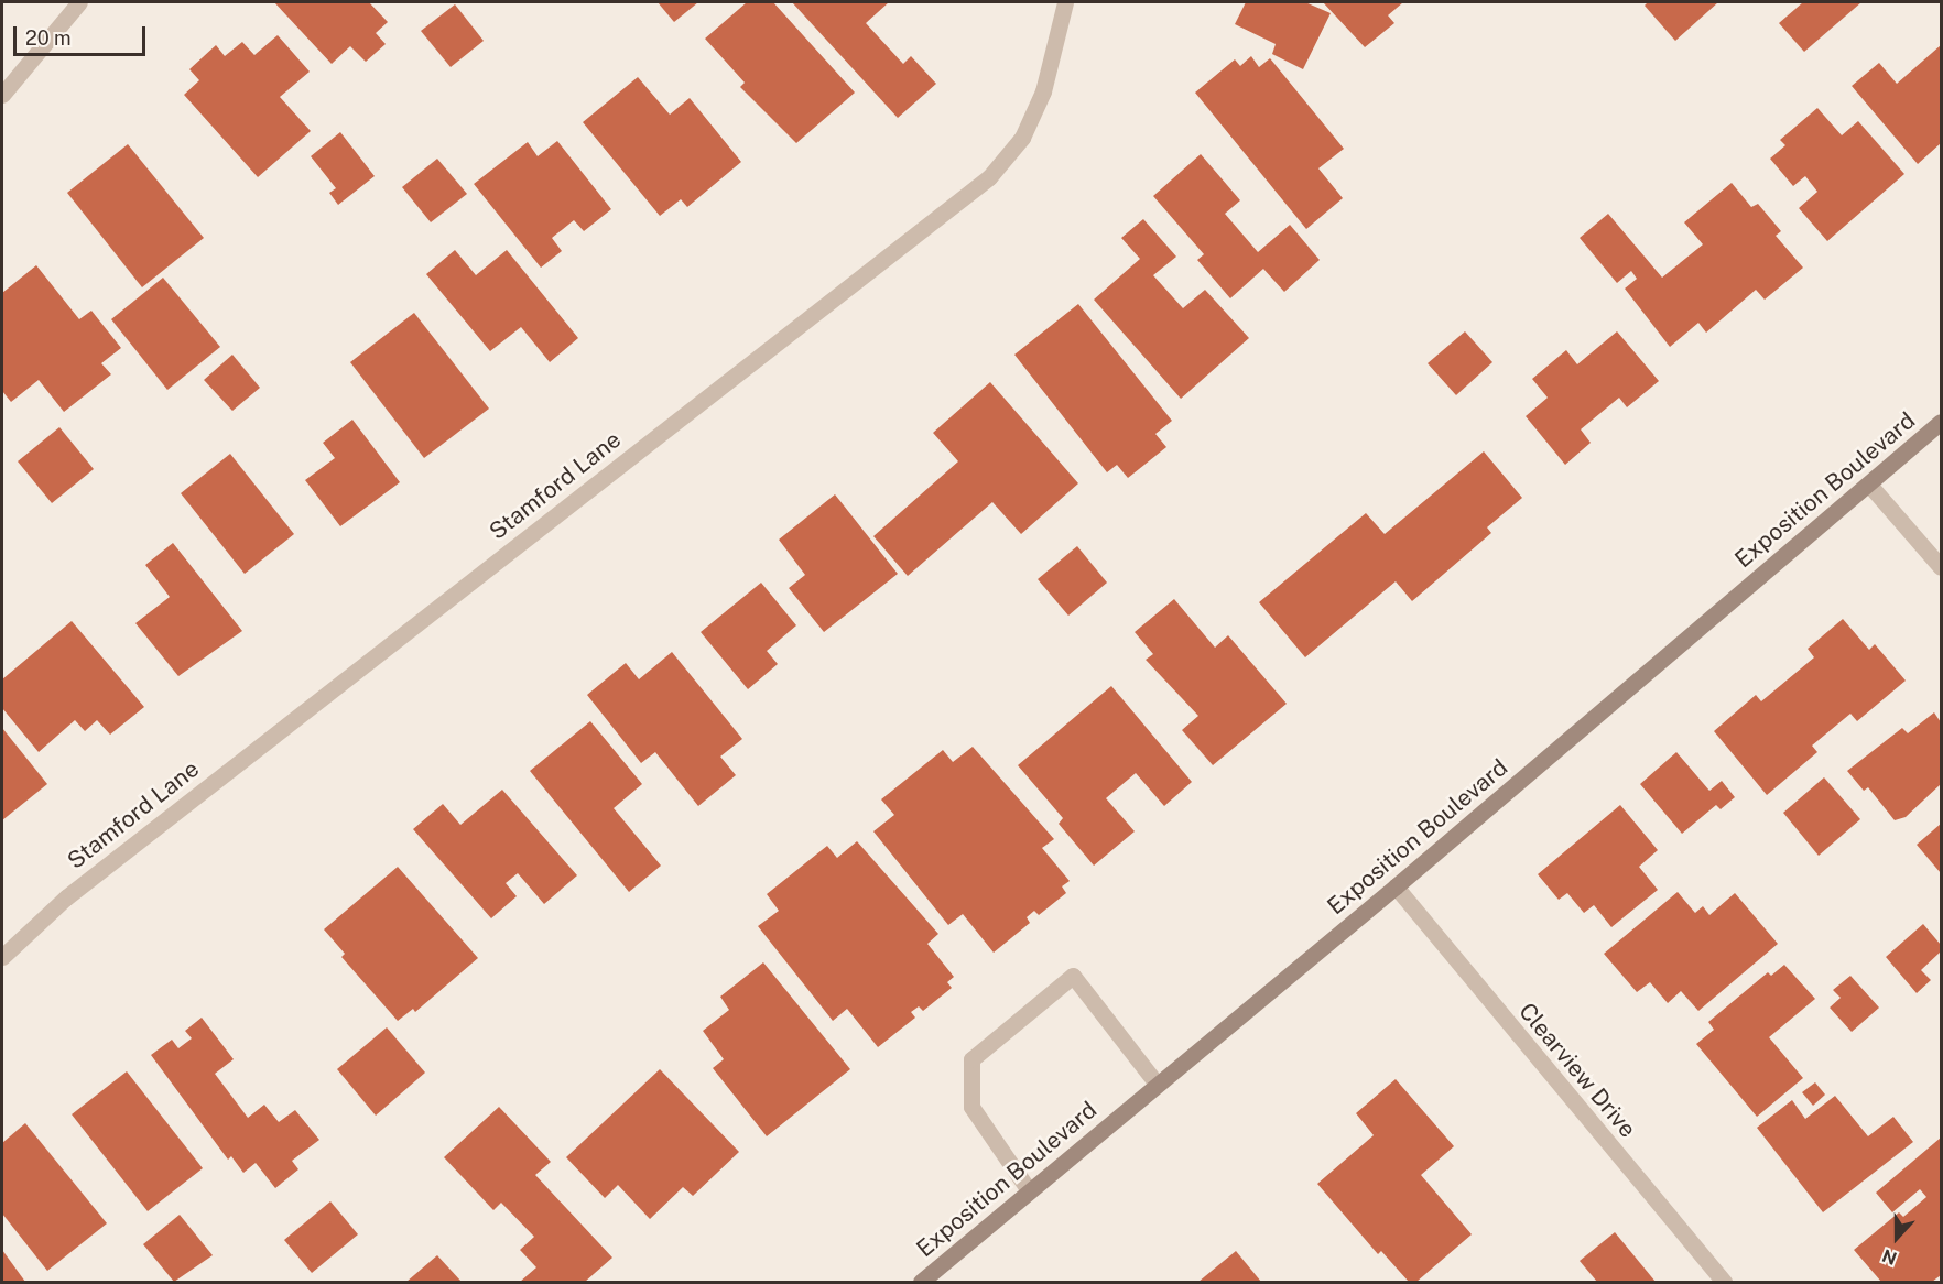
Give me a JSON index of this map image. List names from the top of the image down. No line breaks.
{"streets":{"street":["Stamford Lane","Exposition Boulevard","Clearview Drive"]},"crossings":[["Exposition Boulevard","Clearview Drive"]],"scale_bar":"20 m","north":"bottom"}
